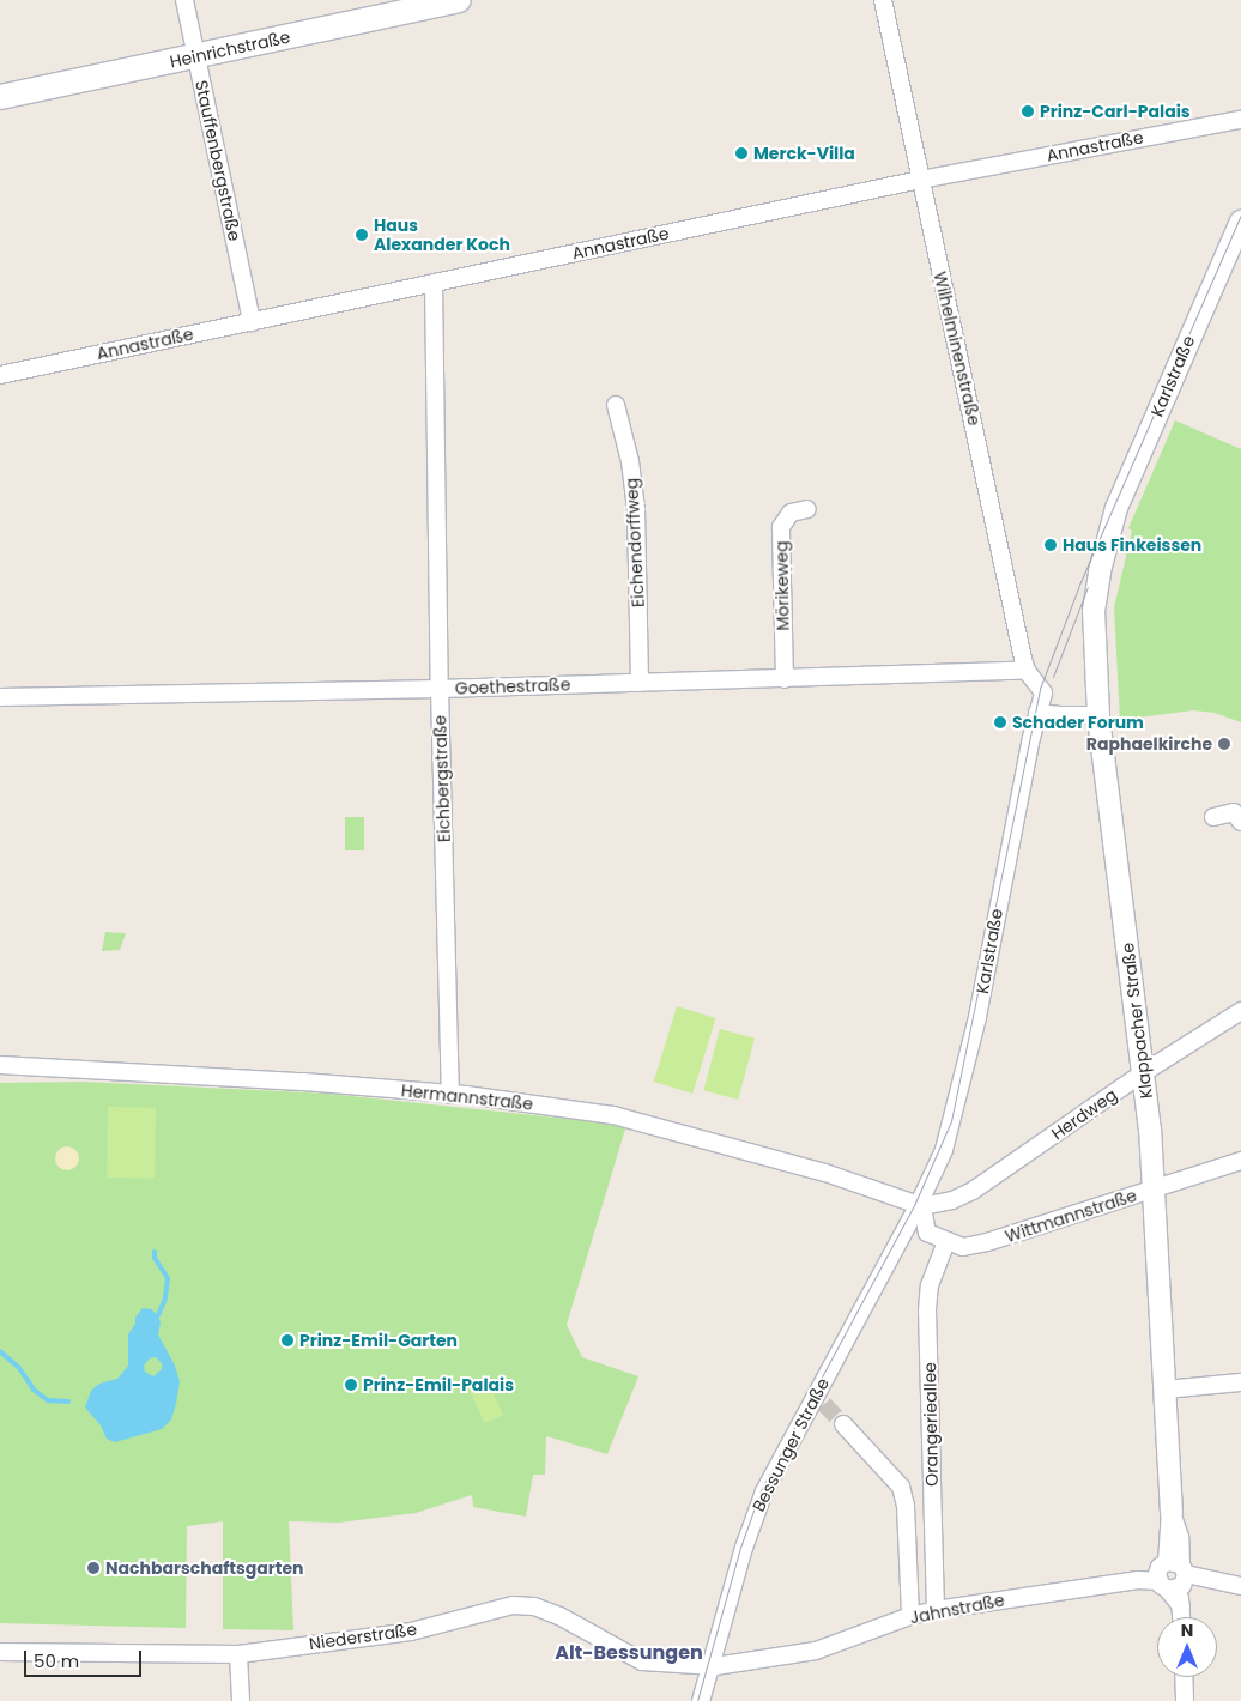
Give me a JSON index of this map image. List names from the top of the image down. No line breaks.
{"streets":{"main road":["Heinrichstraße"],"street":["Annastraße","Stauffenbergstraße","Wilhelminenstraße","Karlstraße","Eichendorffweg","Mörikeweg","Goethestraße","Eichbergstraße","Klappacher Straße","Hermannstraße","Herdweg","Wittmannstraße","Orangerieallee","Bessunger Straße","Jahnstraße","Niederstraße"]},"crossings":[["Heinrichstraße","Stauffenbergstraße"],["Annastraße","Stauffenbergstraße"],["Annastraße","Wilhelminenstraße"],["Annastraße","Eichbergstraße"],["Wilhelminenstraße","Karlstraße"],["Wilhelminenstraße","Goethestraße"],["Karlstraße","Klappacher Straße"],["Karlstraße","Hermannstraße"],["Karlstraße","Herdweg"],["Karlstraße","Bessunger Straße"],["Eichendorffweg","Goethestraße"],["Mörikeweg","Goethestraße"],["Goethestraße","Eichbergstraße"],["Eichbergstraße","Hermannstraße"],["Klappacher Straße","Herdweg"],["Klappacher Straße","Wittmannstraße"],["Klappacher Straße","Jahnstraße"],["Hermannstraße","Herdweg"],["Hermannstraße","Bessunger Straße"],["Herdweg","Bessunger Straße"],["Wittmannstraße","Orangerieallee"],["Orangerieallee","Jahnstraße"],["Bessunger Straße","Jahnstraße"],["Bessunger Straße","Niederstraße"],["Jahnstraße","Niederstraße"]],"districts":["Alt-Bessungen"],"places":["Prinz-Carl-Palais","Merck-Villa","Haus Alexander Koch","Haus Finkeissen","Schader Forum","Raphaelkirche","Prinz-Emil-Garten","Prinz-Emil-Palais","Nachbarschaftsgarten"],"scale_bar":"50 m","north":"top"}
